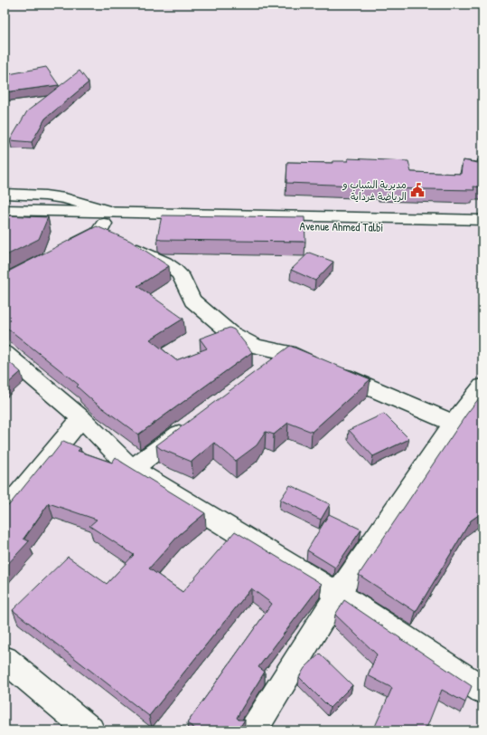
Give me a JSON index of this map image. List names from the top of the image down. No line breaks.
{"streets":{"street":["Avenue Ahmed Talbi"]},"places":{"public building":["مديرية الشباب و الرياضة غرداية"]}}
